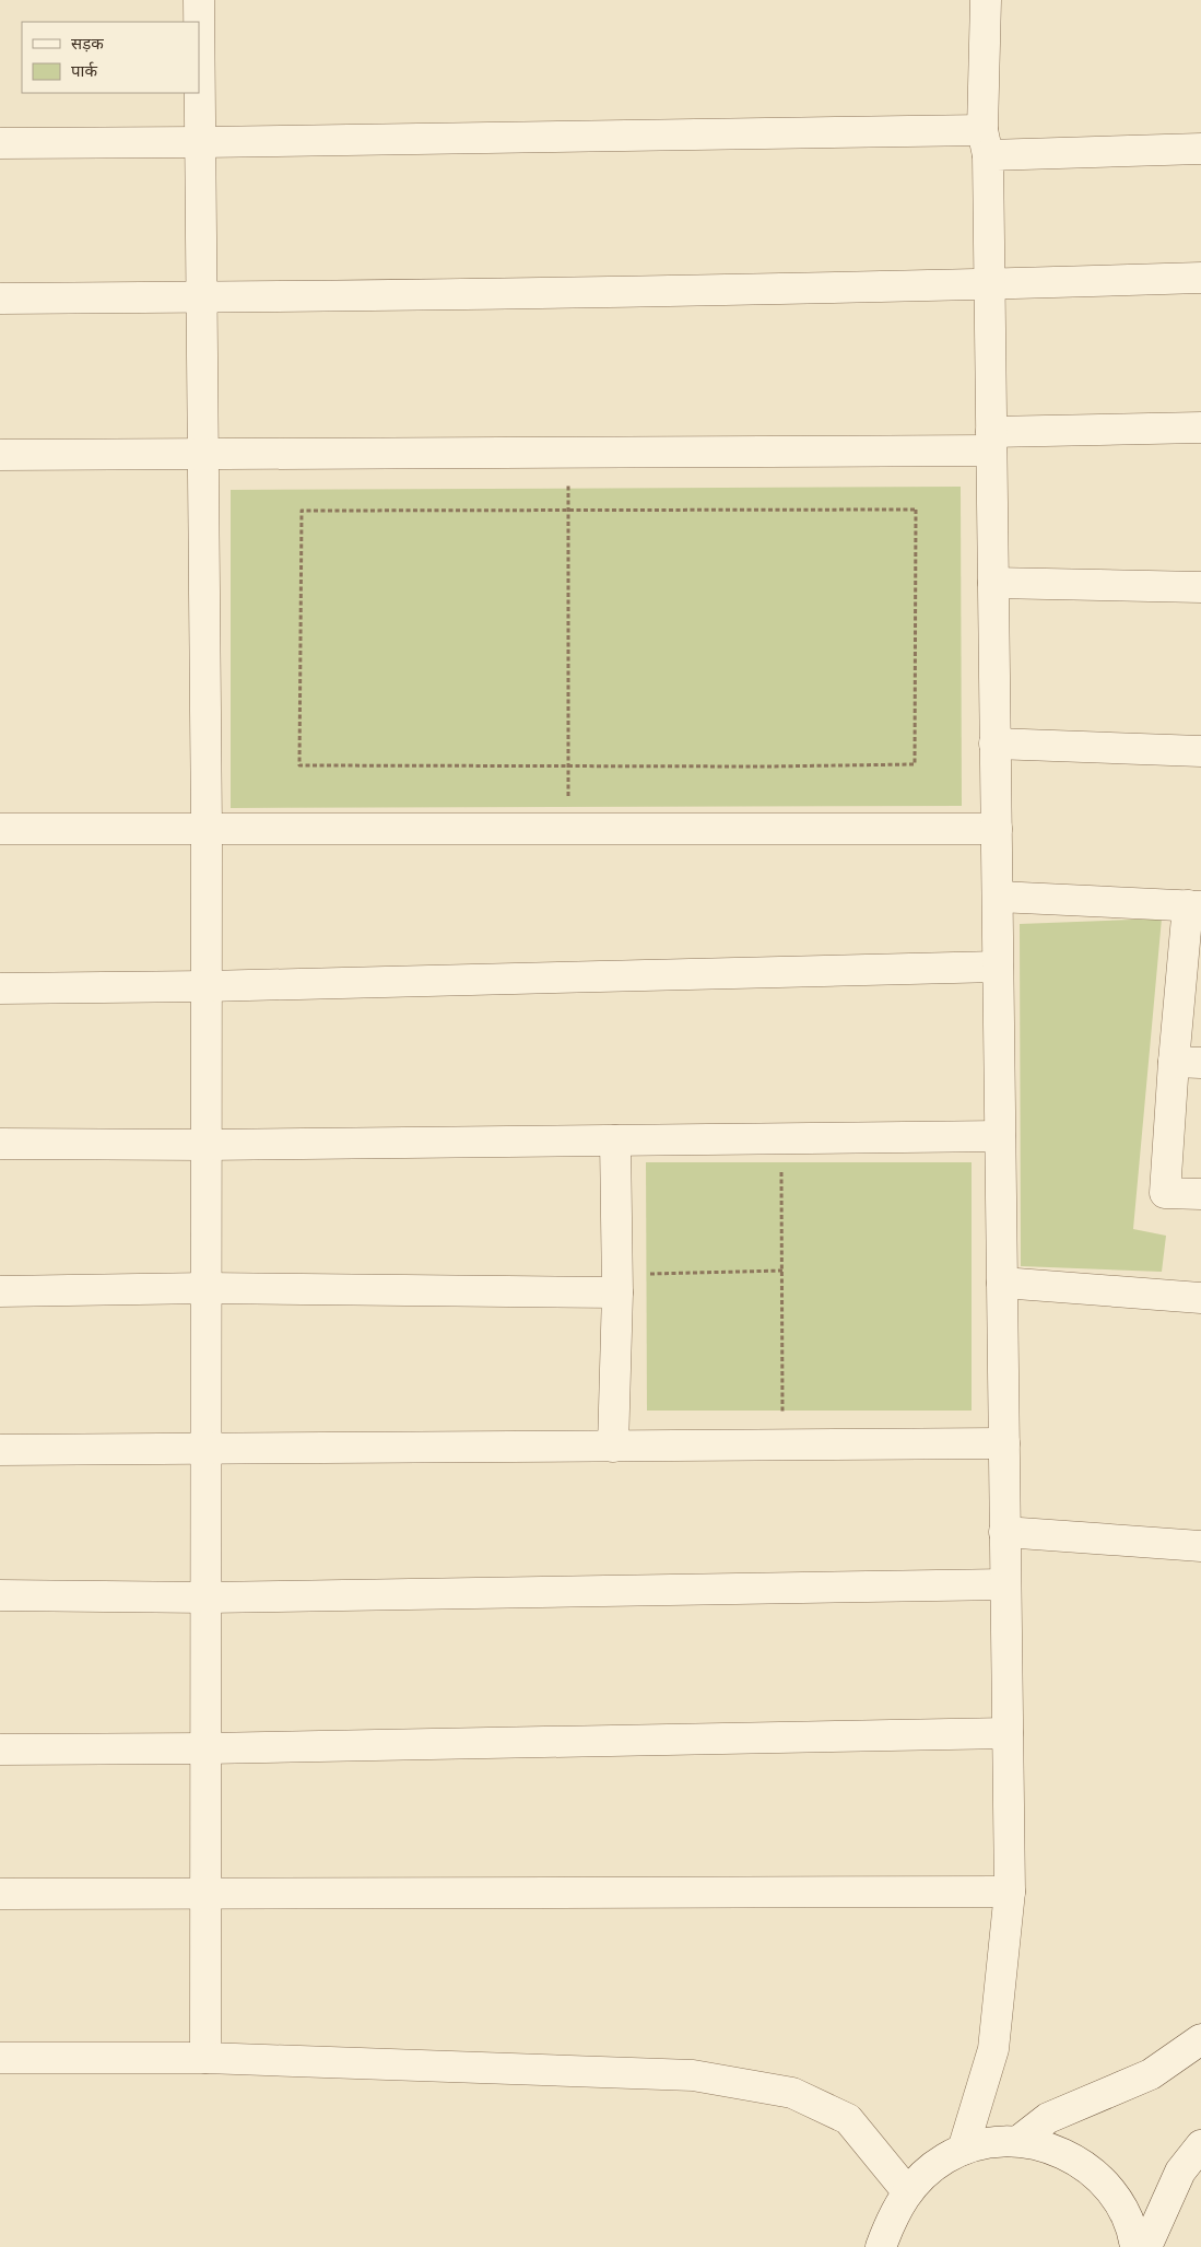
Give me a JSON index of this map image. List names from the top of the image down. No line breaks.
{"legend":["सड़क","पार्क"]}
